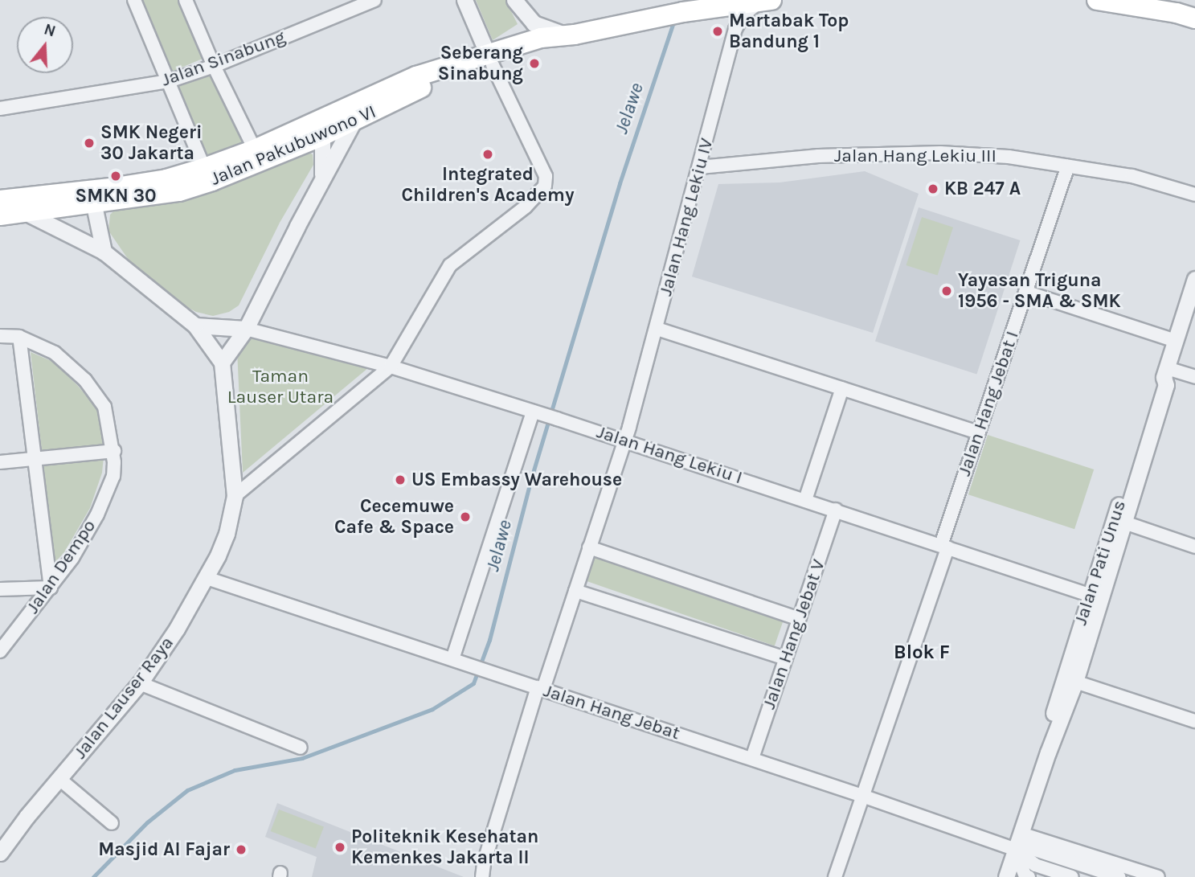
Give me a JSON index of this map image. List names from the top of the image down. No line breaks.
{"streets":{"main road":["Jalan Pakubuwono VI"],"street":["Jalan Sinabung","Jalan Hang Lekiu III","Jalan Hang Lekiu IV","Jalan Hang Jebat I","Jalan Hang Lekiu I","Jalan Pati Unus","Jalan Dempo","Jalan Hang Jebat V","Jalan Lauser Raya","Jalan Hang Jebat"]},"crossings":[["Jalan Pakubuwono VI","Jalan Hang Lekiu IV"],["Jalan Hang Lekiu III","Jalan Hang Lekiu IV"],["Jalan Hang Lekiu III","Jalan Hang Jebat I"],["Jalan Hang Lekiu IV","Jalan Hang Lekiu I"],["Jalan Hang Lekiu IV","Jalan Hang Jebat"],["Jalan Hang Jebat I","Jalan Hang Lekiu I"],["Jalan Hang Jebat I","Jalan Hang Jebat"],["Jalan Hang Lekiu I","Jalan Pati Unus"],["Jalan Hang Lekiu I","Jalan Hang Jebat V"],["Jalan Pati Unus","Jalan Hang Jebat"],["Jalan Hang Jebat V","Jalan Hang Jebat"],["Jalan Lauser Raya","Jalan Hang Jebat"]],"districts":["Blok F"],"water":["Jelawe"],"parks":["Taman Lauser Utara"],"places":["Martabak Top Bandung 1","Seberang Sinabung","SMK Negeri 30 Jakarta","Integrated Children's Academy","SMKN 30","KB 247 A","Yayasan Triguna 1956 - SMA & SMK","US Embassy Warehouse","Cecemuwe Cafe & Space","Politeknik Kesehatan Kemenkes Jakarta II","Masjid Al Fajar"],"north":"top"}
